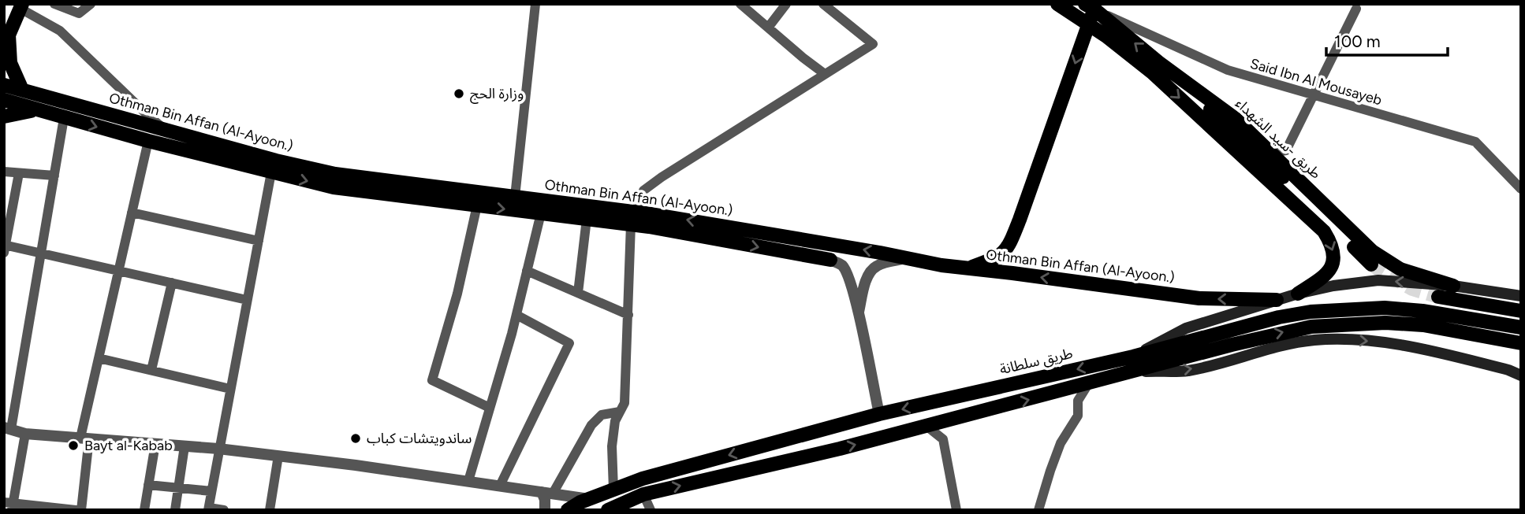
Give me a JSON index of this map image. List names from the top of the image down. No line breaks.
{"streets":{"main road":["Othman Bin Affan (Al-Ayoon.)","طريق -سيد الشهداء","طريق سلطانة"],"street":["Said Ibn Al Mousayeb"]},"crossings":[["Said Ibn Al Mousayeb","طريق -سيد الشهداء"]],"places":["وزارة الحج","ساندويتشات كباب","Bayt al-Kabab"],"scale_bar":"100 m"}
